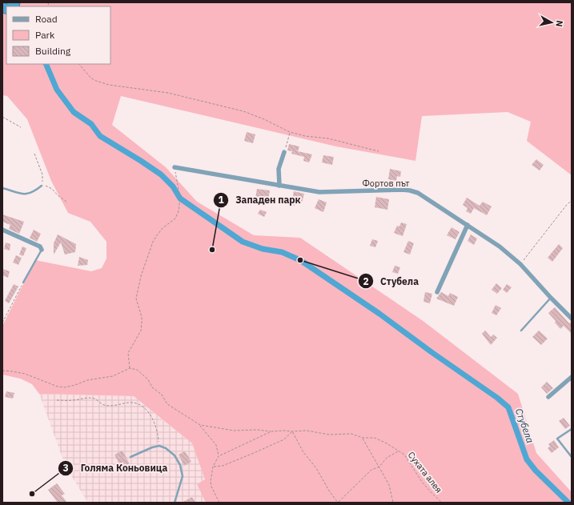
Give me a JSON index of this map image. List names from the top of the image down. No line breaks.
{"streets":{"street":["Фортов път"],"path":["Сухата алея"]},"water":["Стубела"],"places":["Западен парк","Стубела","Голяма Коньовица"],"legend":["Road","Park","Building"],"north":"right"}
